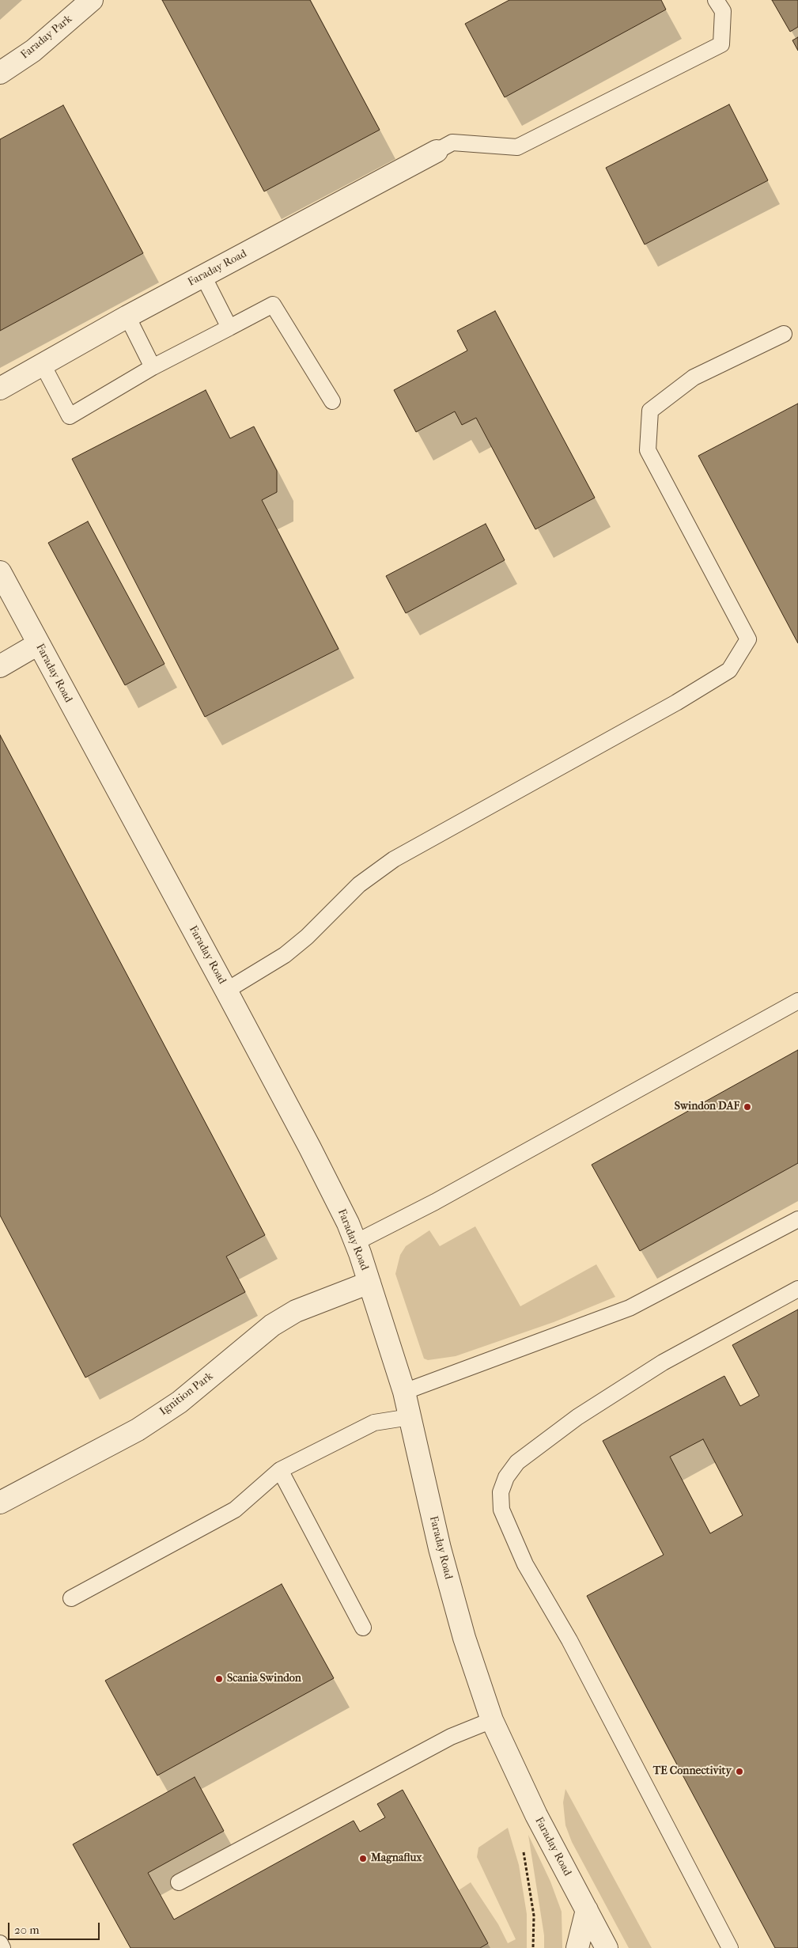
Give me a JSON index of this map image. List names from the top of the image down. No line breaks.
{"streets":{"street":["Faraday Park","Faraday Road","Ignition Park"]},"crossings":[["Faraday Road","Ignition Park"]],"places":["Swindon DAF","Scania Swindon","TE Connectivity","Magnaflux"],"scale_bar":"20 m"}
